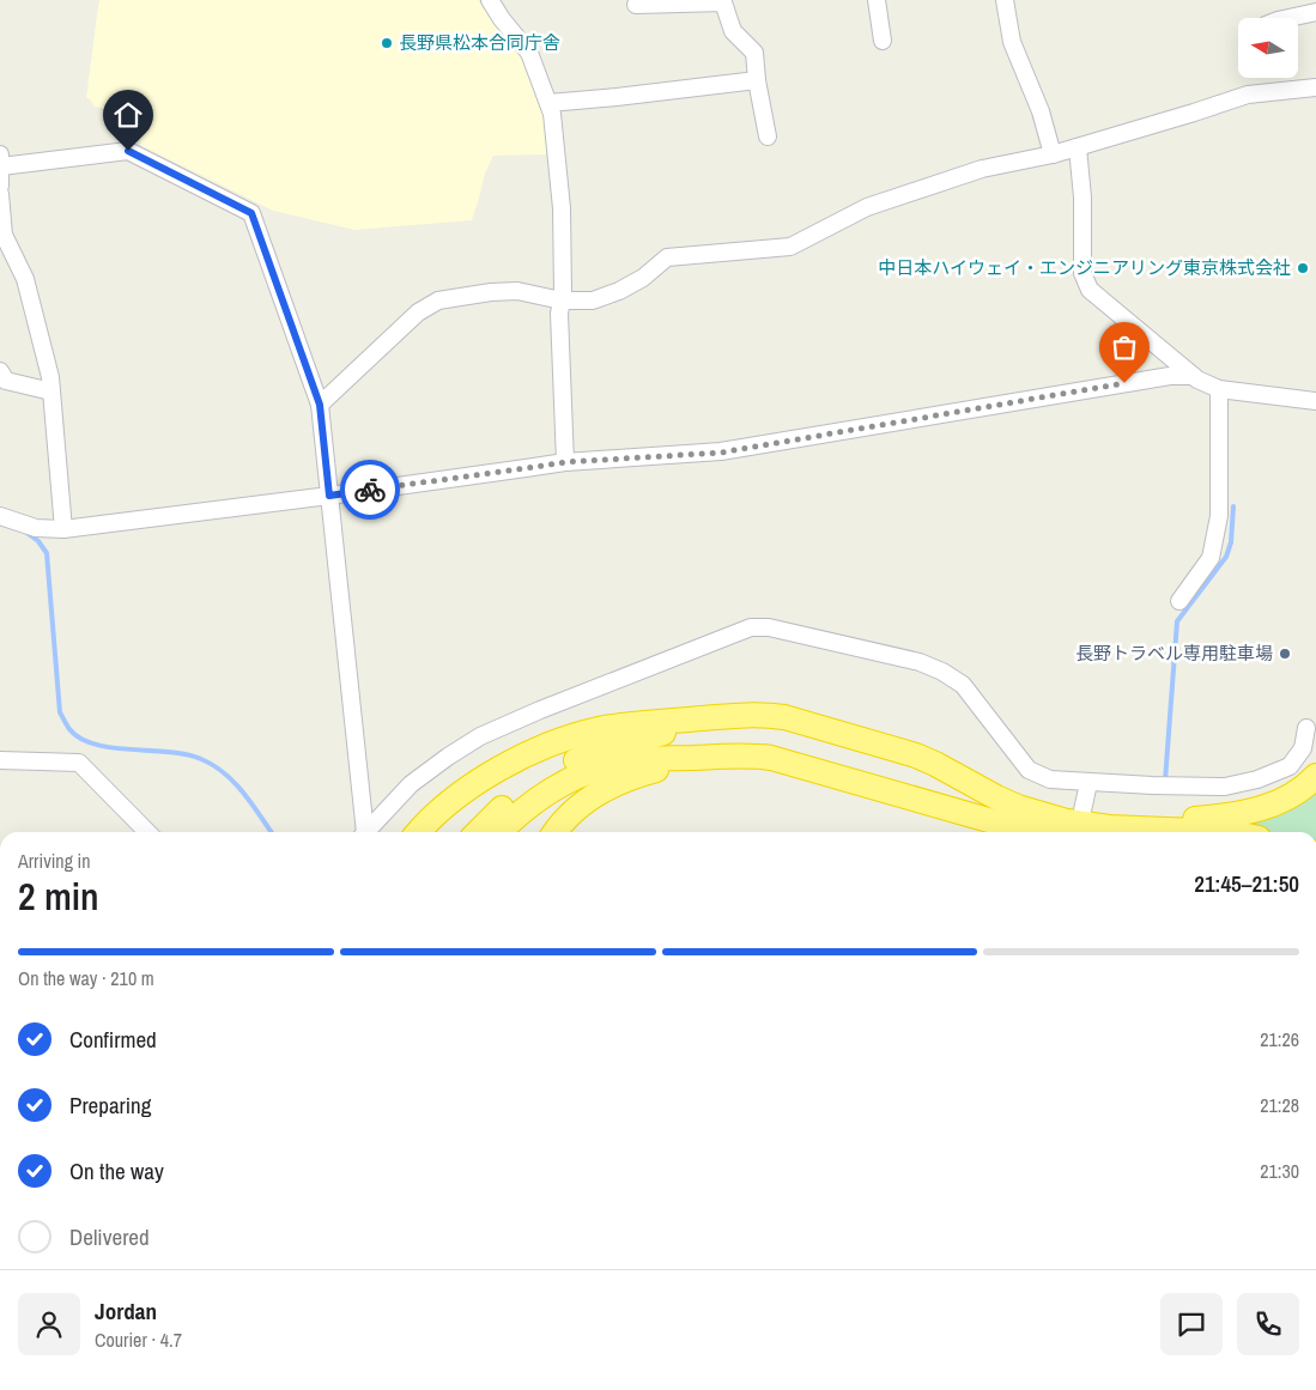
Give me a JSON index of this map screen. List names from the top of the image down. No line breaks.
{"places":["長野県松本合同庁舎","中日本ハイウェイ・エンジニアリング東京株式会社","長野トラベル専用駐車場"],"north":"left","page":{"heading":["2 min","Arriving in","21:45–21:50"],"panel":["Jordan","Courier · 4.7"],"bar":"On the way · 210 m","list":[["Confirmed","21:26"],["Preparing","21:28"],["On the way","21:30"],"Delivered"]}}
